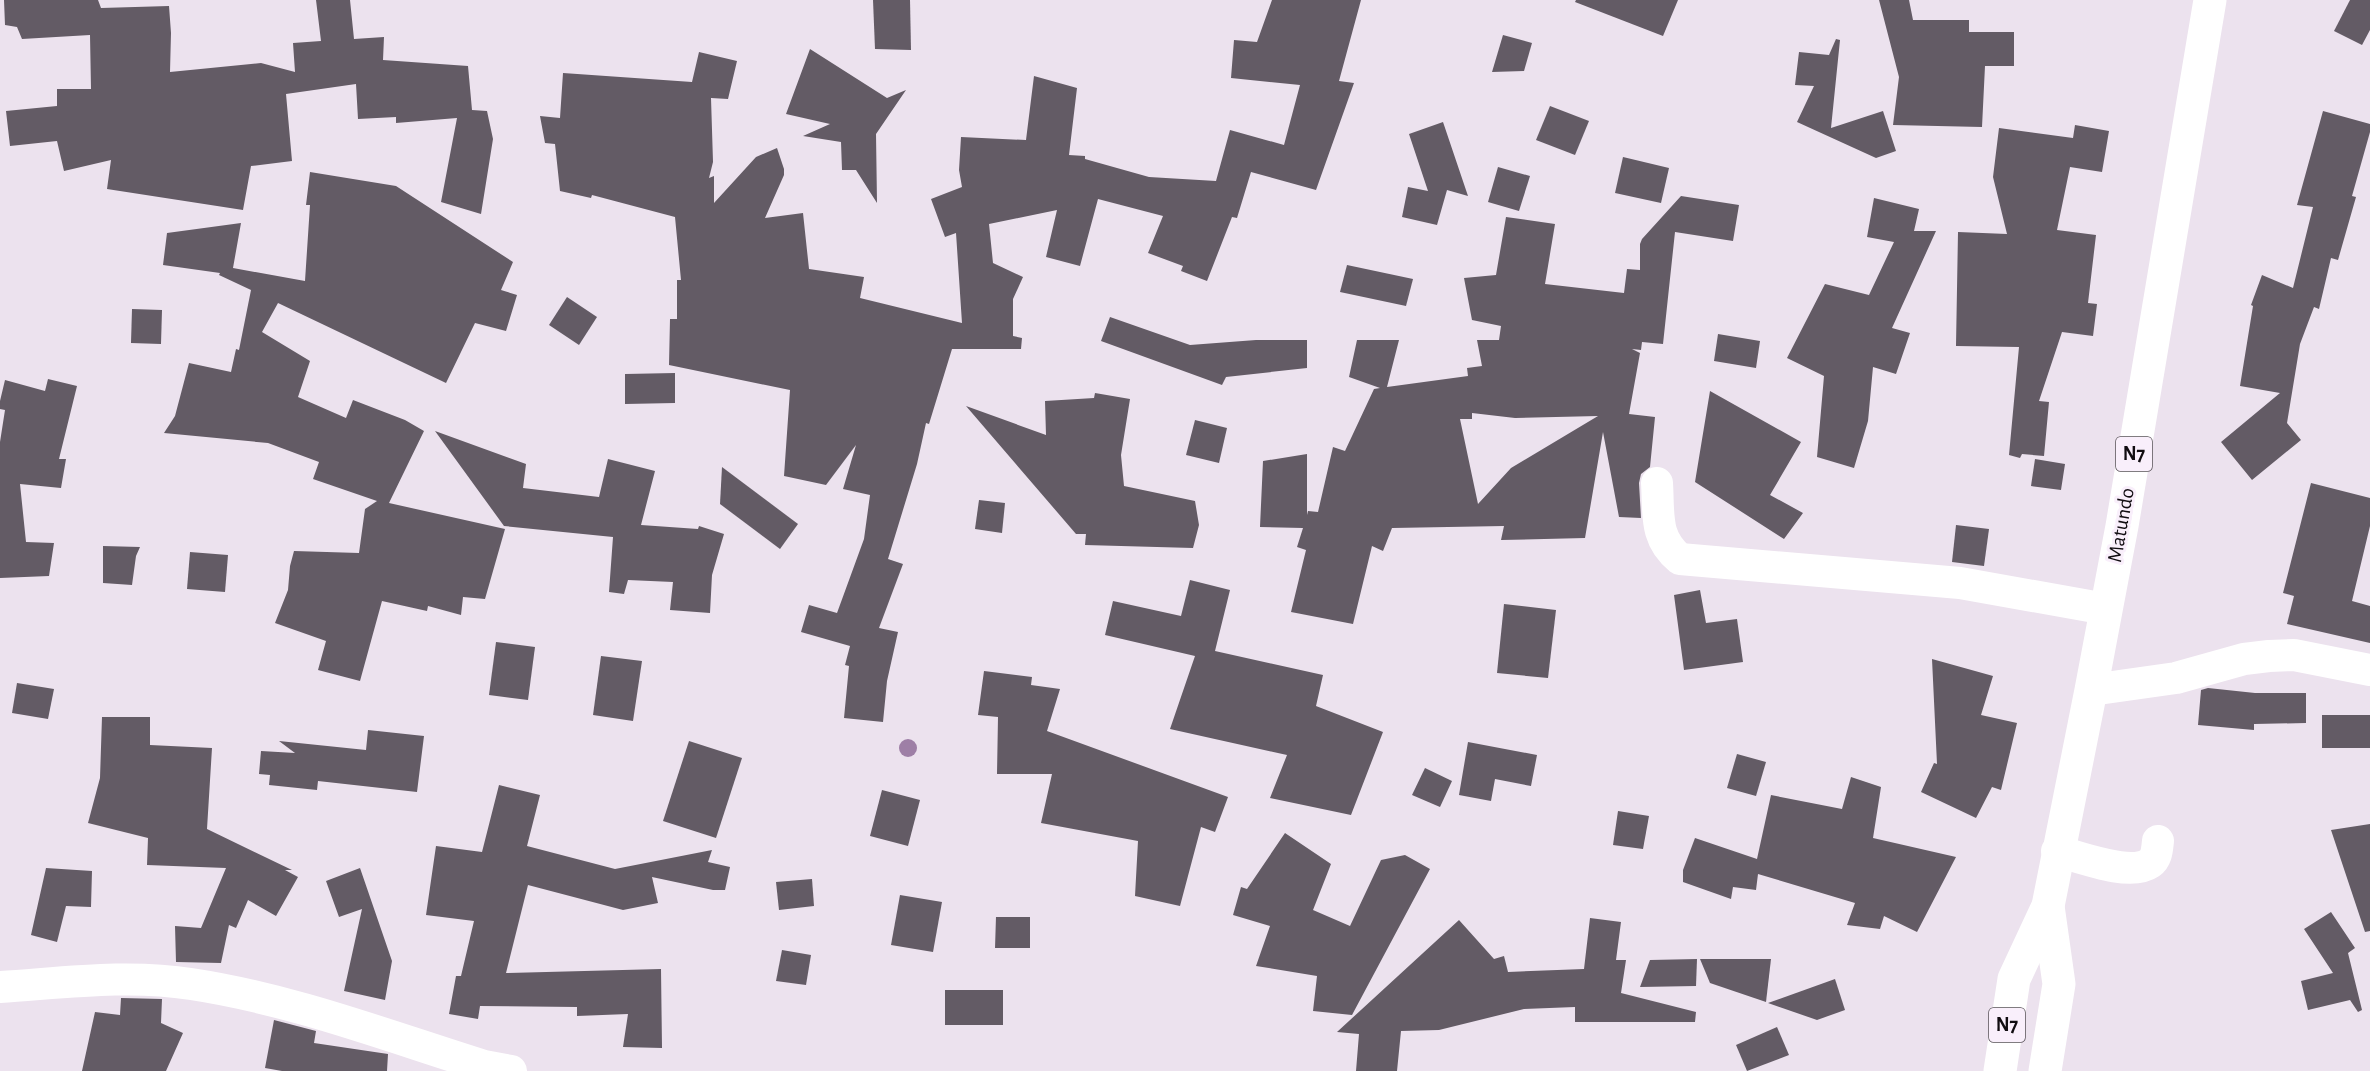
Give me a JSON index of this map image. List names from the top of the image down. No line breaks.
{"streets":{"main road":["N7","Matundo"]},"crossings":[["N7","Matundo"]]}
